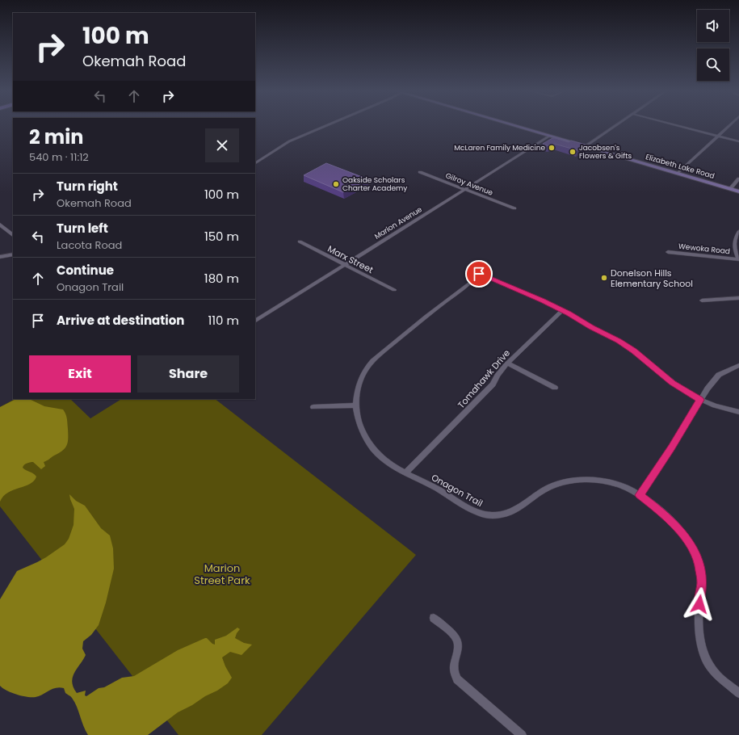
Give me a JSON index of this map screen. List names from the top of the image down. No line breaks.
{"streets":{"main road":["Elizabeth Lake Road"],"street":["Gilroy Avenue","Marion Avenue","Wewoka Road","Marx Street","Tomahawk Drive","Onagon Trail"]},"crossings":[["Elizabeth Lake Road","Marion Avenue"],["Gilroy Avenue","Marion Avenue"],["Marion Avenue","Marx Street"],["Tomahawk Drive","Onagon Trail"]],"parks":["Marion Street Park"],"places":["McLaren Family Medicine","Jacobsen's Flowers & Gifts","Oakside Scholars Charter Academy","Donelson Hills Elementary School"],"page":{"turn":["100 m","Okemah Road"],"heading":["2 min","540 m · 11:12"],"list":[{"name":"Turn right","note":"Okemah Road","value":"100 m"},{"name":"Turn left","note":"Lacota Road","value":"150 m"},{"name":"Continue","note":"Onagon Trail","value":"180 m"},{"name":"Arrive at destination","value":"110 m"}],"buttons":["Exit","Share"]}}
